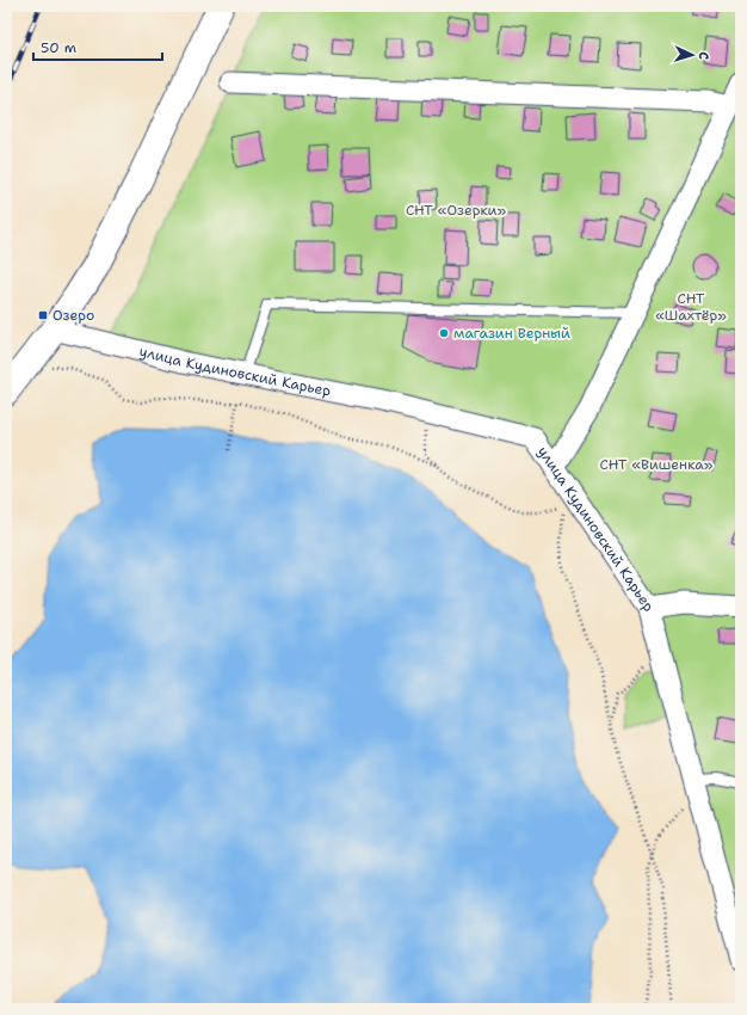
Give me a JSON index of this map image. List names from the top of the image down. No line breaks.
{"streets":{"street":["улица Кудиновский Карьер"]},"parks":["СНТ «Озерки»","СНТ «Шахтёр»","СНТ «Вишенка»"],"places":{"transit":["Озеро"],"other":["магазин Верный"]},"scale_bar":"50 m","north":"right"}
